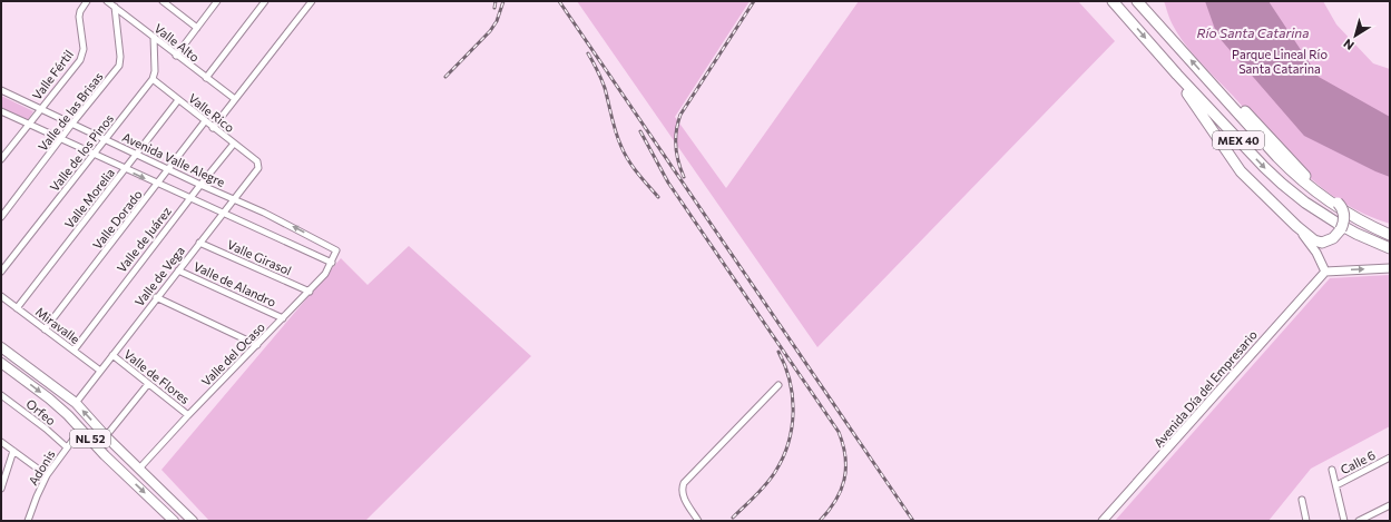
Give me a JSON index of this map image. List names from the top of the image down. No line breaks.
{"streets":{"highway":["MEX 40"],"main road":["NL 52"],"street":["Valle Alto","Valle Fértil","Valle de las Brisas","Valle Rico","Valle de los Pinos","Avenida Valle Alegre","Valle Morelia","Valle Dorado","Valle de Juárez","Valle Girasol","Valle de Vega","Valle de Alandro","Miravalle","Valle del Ocaso","Valle de Flores","Avenida Día del Empresario","Orfeo","Calle 6","Adonis"]},"crossings":[["Valle Alto","Valle de las Brisas"],["Valle Fértil","Avenida Valle Alegre"],["Valle de las Brisas","Avenida Valle Alegre"],["Valle Rico","Valle de los Pinos"],["Valle Rico","Valle Morelia"],["Valle Rico","Valle Dorado"],["Valle Rico","Valle de Juárez"],["Valle Rico","Valle de Vega"],["Valle de los Pinos","Avenida Valle Alegre"],["Avenida Valle Alegre","Valle Morelia"],["Avenida Valle Alegre","Valle Dorado"],["Avenida Valle Alegre","Valle de Juárez"],["Avenida Valle Alegre","Valle de Vega"],["Avenida Valle Alegre","Valle del Ocaso"],["Valle Morelia","Miravalle"],["Valle Dorado","Miravalle"],["Valle de Juárez","Miravalle"],["Valle Girasol","Valle de Vega"],["Valle Girasol","Valle del Ocaso"],["Valle de Vega","Valle de Alandro"],["Valle de Vega","Miravalle"],["Valle de Vega","Valle de Flores"],["Valle de Vega","NL 52"],["Valle de Alandro","Valle del Ocaso"],["Valle del Ocaso","Valle de Flores"],["Valle del Ocaso","NL 52"],["Orfeo","Adonis"],["NL 52","Adonis"]],"water":["Río Santa Catarina"],"parks":["Parque Lineal Río Santa Catarina"],"north":"bottom left"}
